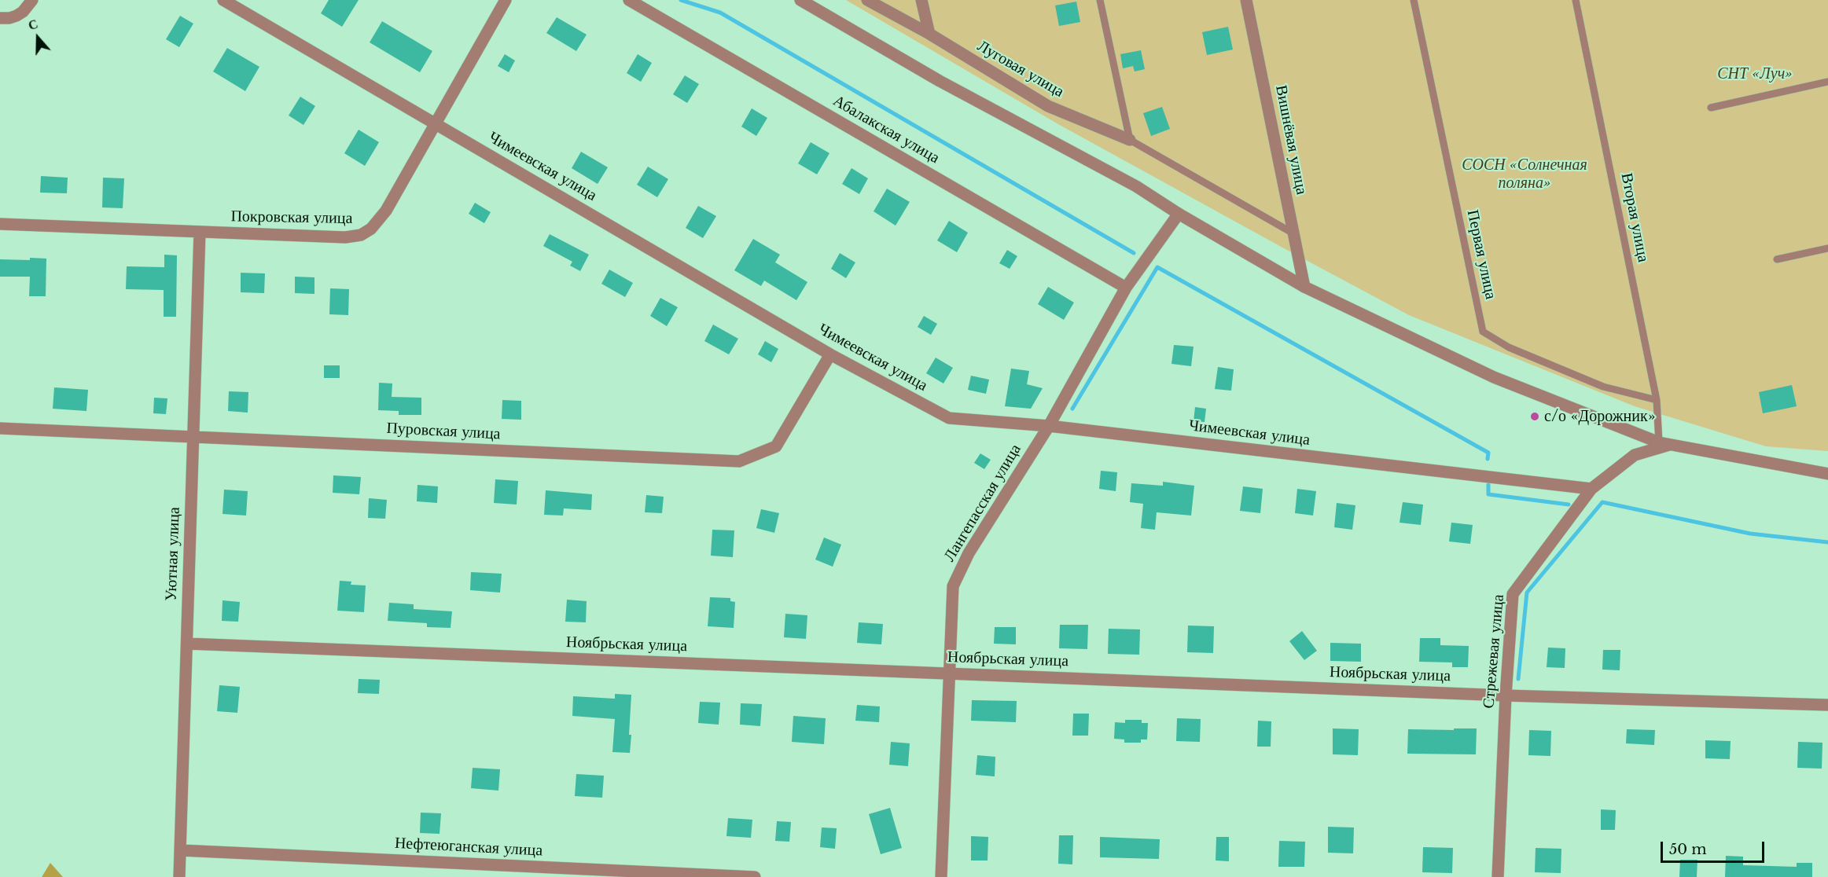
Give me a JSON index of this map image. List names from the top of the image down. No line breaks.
{"streets":{"street":["Луговая улица","Абалакская улица","Вишнёвая улица","Чимеевская улица","Покровская улица","Пуровская улица","Лангепасская улица","Уютная улица","Ноябрьская улица","Стрежевая улица","Нефтеюганская улица"],"lane":["Вторая улица","Первая улица"]},"crossings":[["Абалакская улица","Лангепасская улица"],["Чимеевская улица","Покровская улица"],["Чимеевская улица","Пуровская улица"],["Чимеевская улица","Лангепасская улица"],["Чимеевская улица","Стрежевая улица"],["Покровская улица","Уютная улица"],["Вторая улица","Первая улица"],["Вторая улица","Стрежевая улица"],["Пуровская улица","Уютная улица"],["Лангепасская улица","Ноябрьская улица"],["Уютная улица","Ноябрьская улица"],["Уютная улица","Нефтеюганская улица"],["Ноябрьская улица","Стрежевая улица"]],"parks":["СНТ «Луч»","СОСН «Солнечная поляна»"],"places":["с/о «Дорожник»"],"scale_bar":"50 m","north":"top"}
